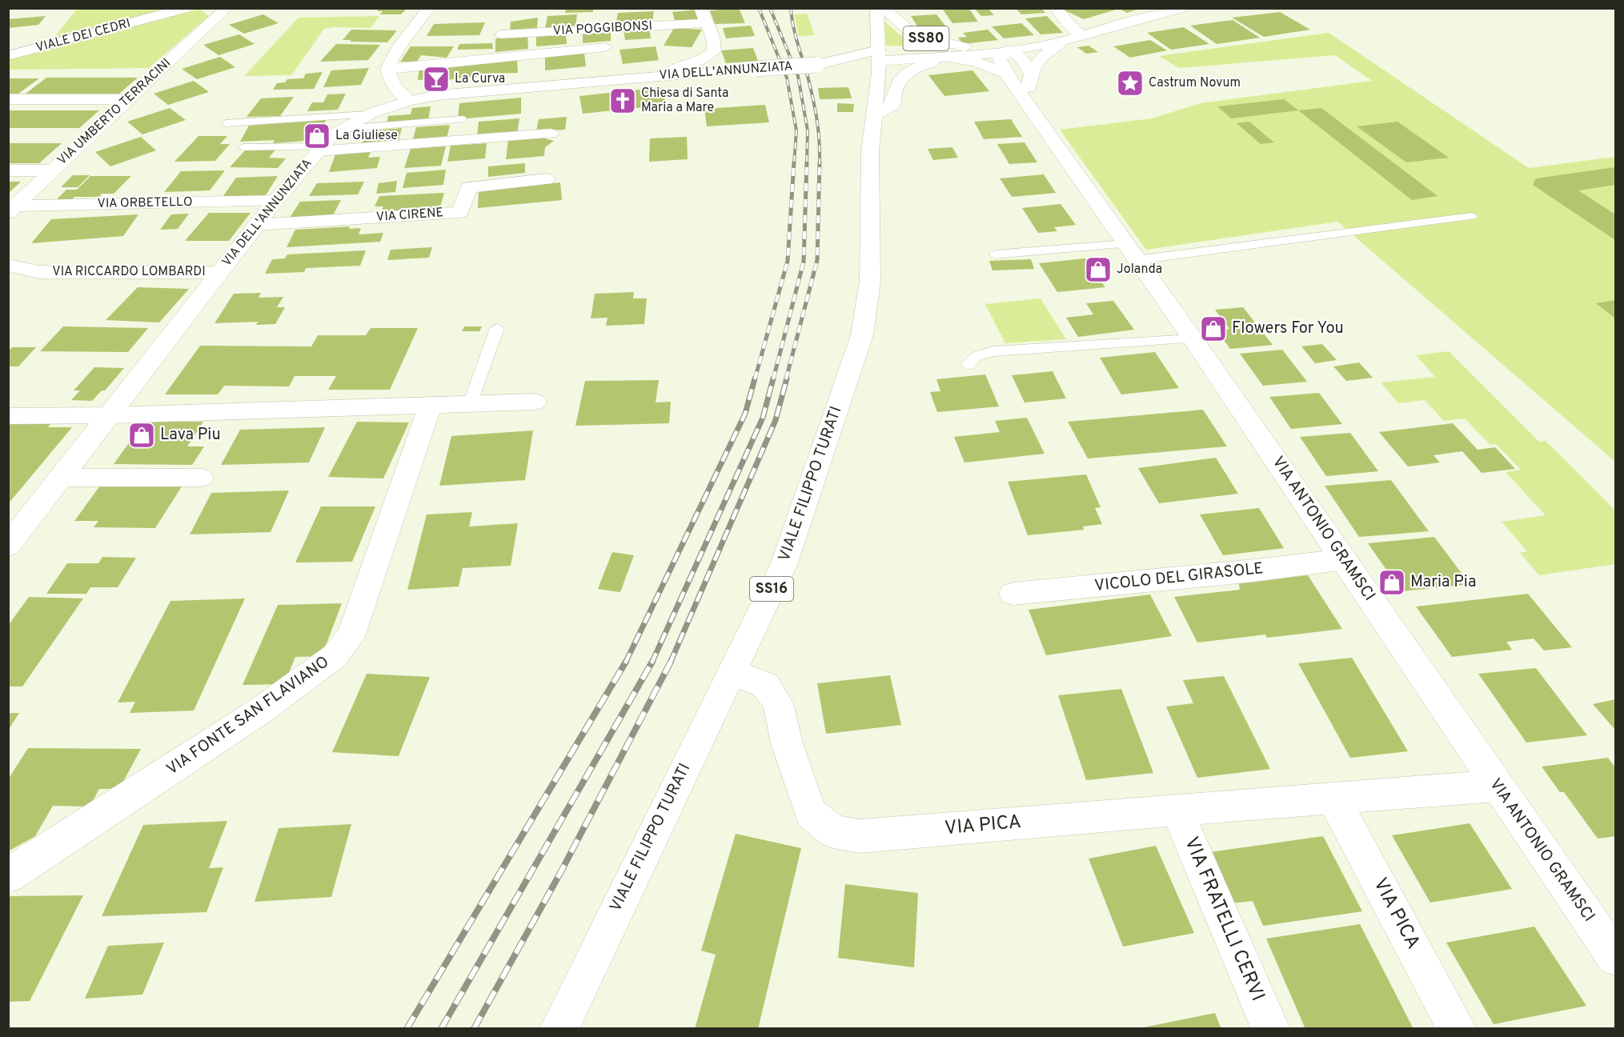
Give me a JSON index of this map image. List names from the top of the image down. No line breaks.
{"streets":{"street":["VIA POGGIBONSI","VIALE DEI CEDRI","SS80","VIA DELL'ANNUNZIATA","VIA UMBERTO TERRACINI","VIA ORBETELLO","VIA CIRENE","VIA RICCARDO LOMBARDI","VIALE FILIPPO TURATI","VIA ANTONIO GRAMSCI","VICOLO DEL GIRASOLE","SS16","VIA FONTE SAN FLAVIANO","VIA PICA","VIA FRATELLI CERVI"]},"crossings":[["SS80","VIA DELL'ANNUNZIATA"],["SS80","VIALE FILIPPO TURATI"],["VIA DELL'ANNUNZIATA","VIA ORBETELLO"],["VIA DELL'ANNUNZIATA","VIA CIRENE"],["VIA DELL'ANNUNZIATA","VIA RICCARDO LOMBARDI"],["VIA DELL'ANNUNZIATA","VIALE FILIPPO TURATI"],["VIA UMBERTO TERRACINI","VIA ORBETELLO"],["VIALE FILIPPO TURATI","VIA PICA"],["VIA ANTONIO GRAMSCI","VICOLO DEL GIRASOLE"],["VIA ANTONIO GRAMSCI","VIA PICA"],["VIA PICA","VIA FRATELLI CERVI"]],"places":{"bar":["La Curva"],"place":["Castrum Novum"],"church":["Chiesa di Santa Maria a Mare"],"shop":["La Giuliese","Jolanda","Flowers For You","Lava Piu","Maria Pia"]}}
